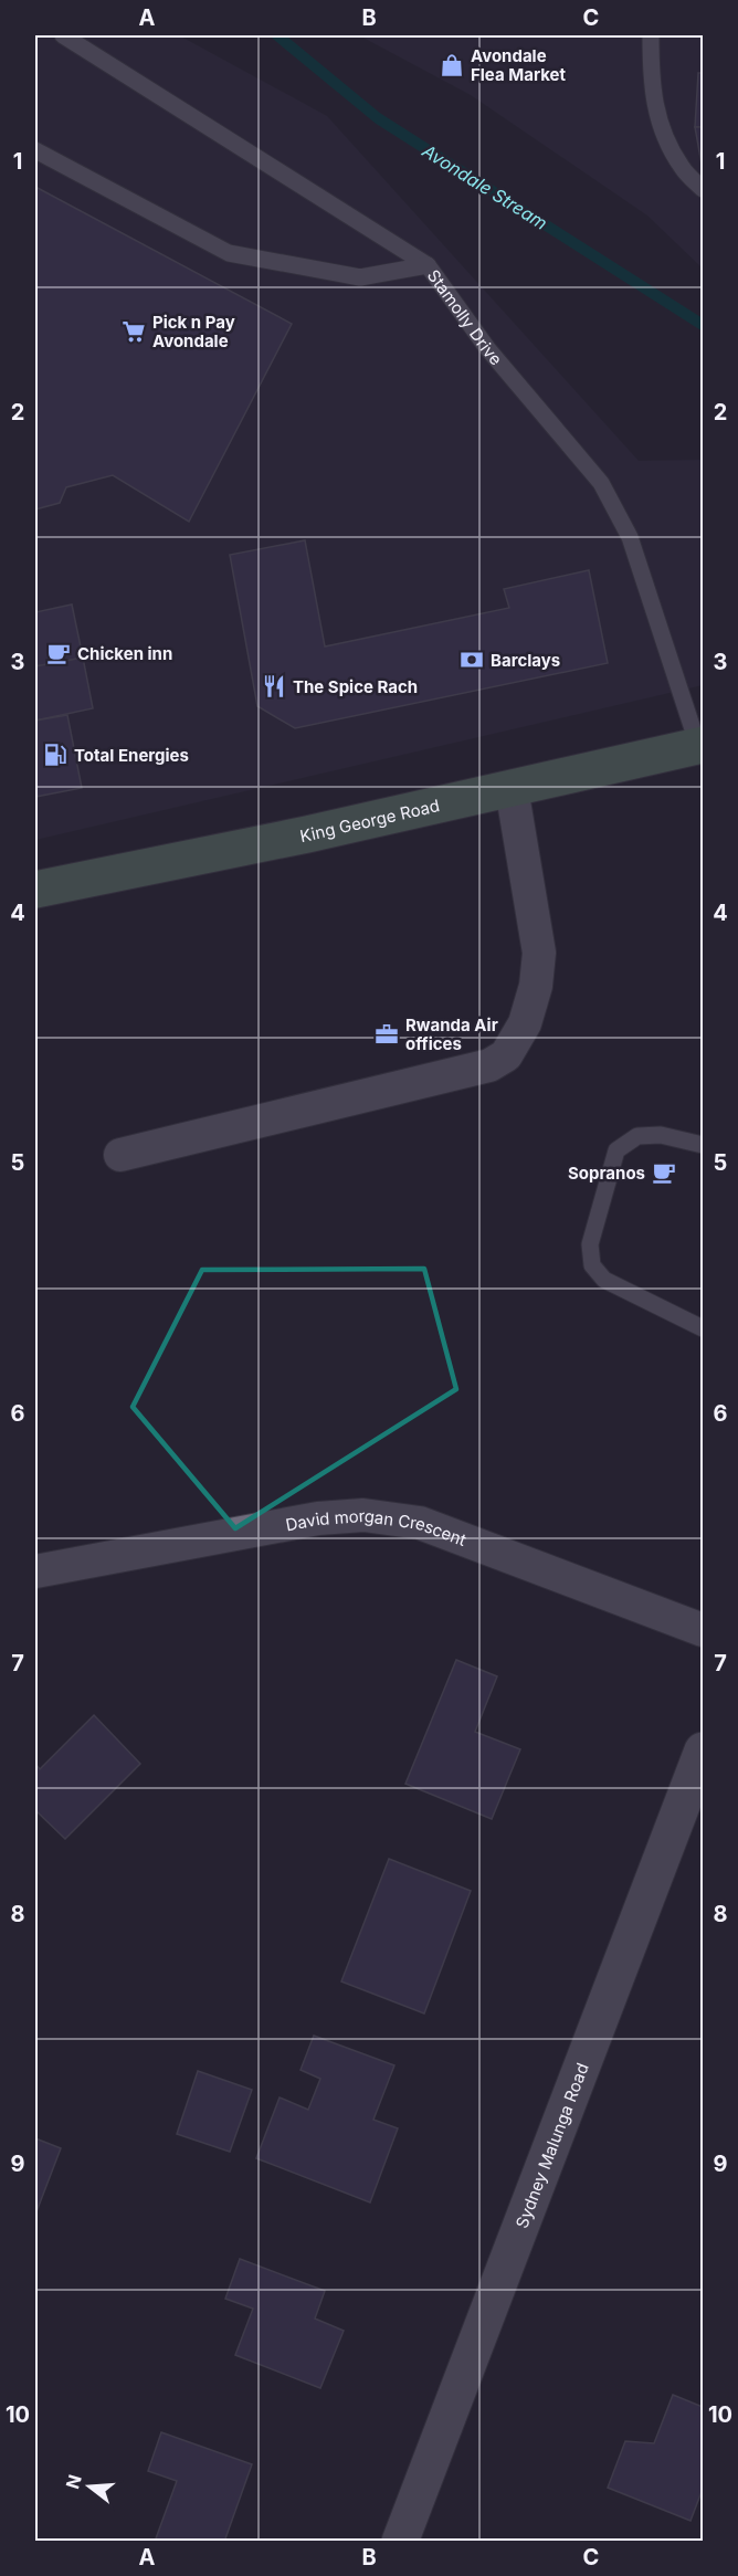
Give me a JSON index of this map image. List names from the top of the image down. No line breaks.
{"streets":{"main road":["King George Road"],"street":["David morgan Crescent","Sydney Malunga Road"],"lane":["Stamolly Drive"]},"crossings":[["Stamolly Drive","King George Road"]],"water":["Avondale Stream"],"places":{"shop":["Avondale Flea Market"],"supermarket":["Pick n Pay Avondale"],"cafe":["Chicken inn","Sopranos"],"bank":["Barclays"],"restaurant":["The Spice Rach"],"fuel station":["Total Energies"],"office":["Rwanda Air offices"]},"north":"left","grid":{"columns":["A","B","C"],"rows":["1","2","3","4","5","6","7","8","9","10"]}}
